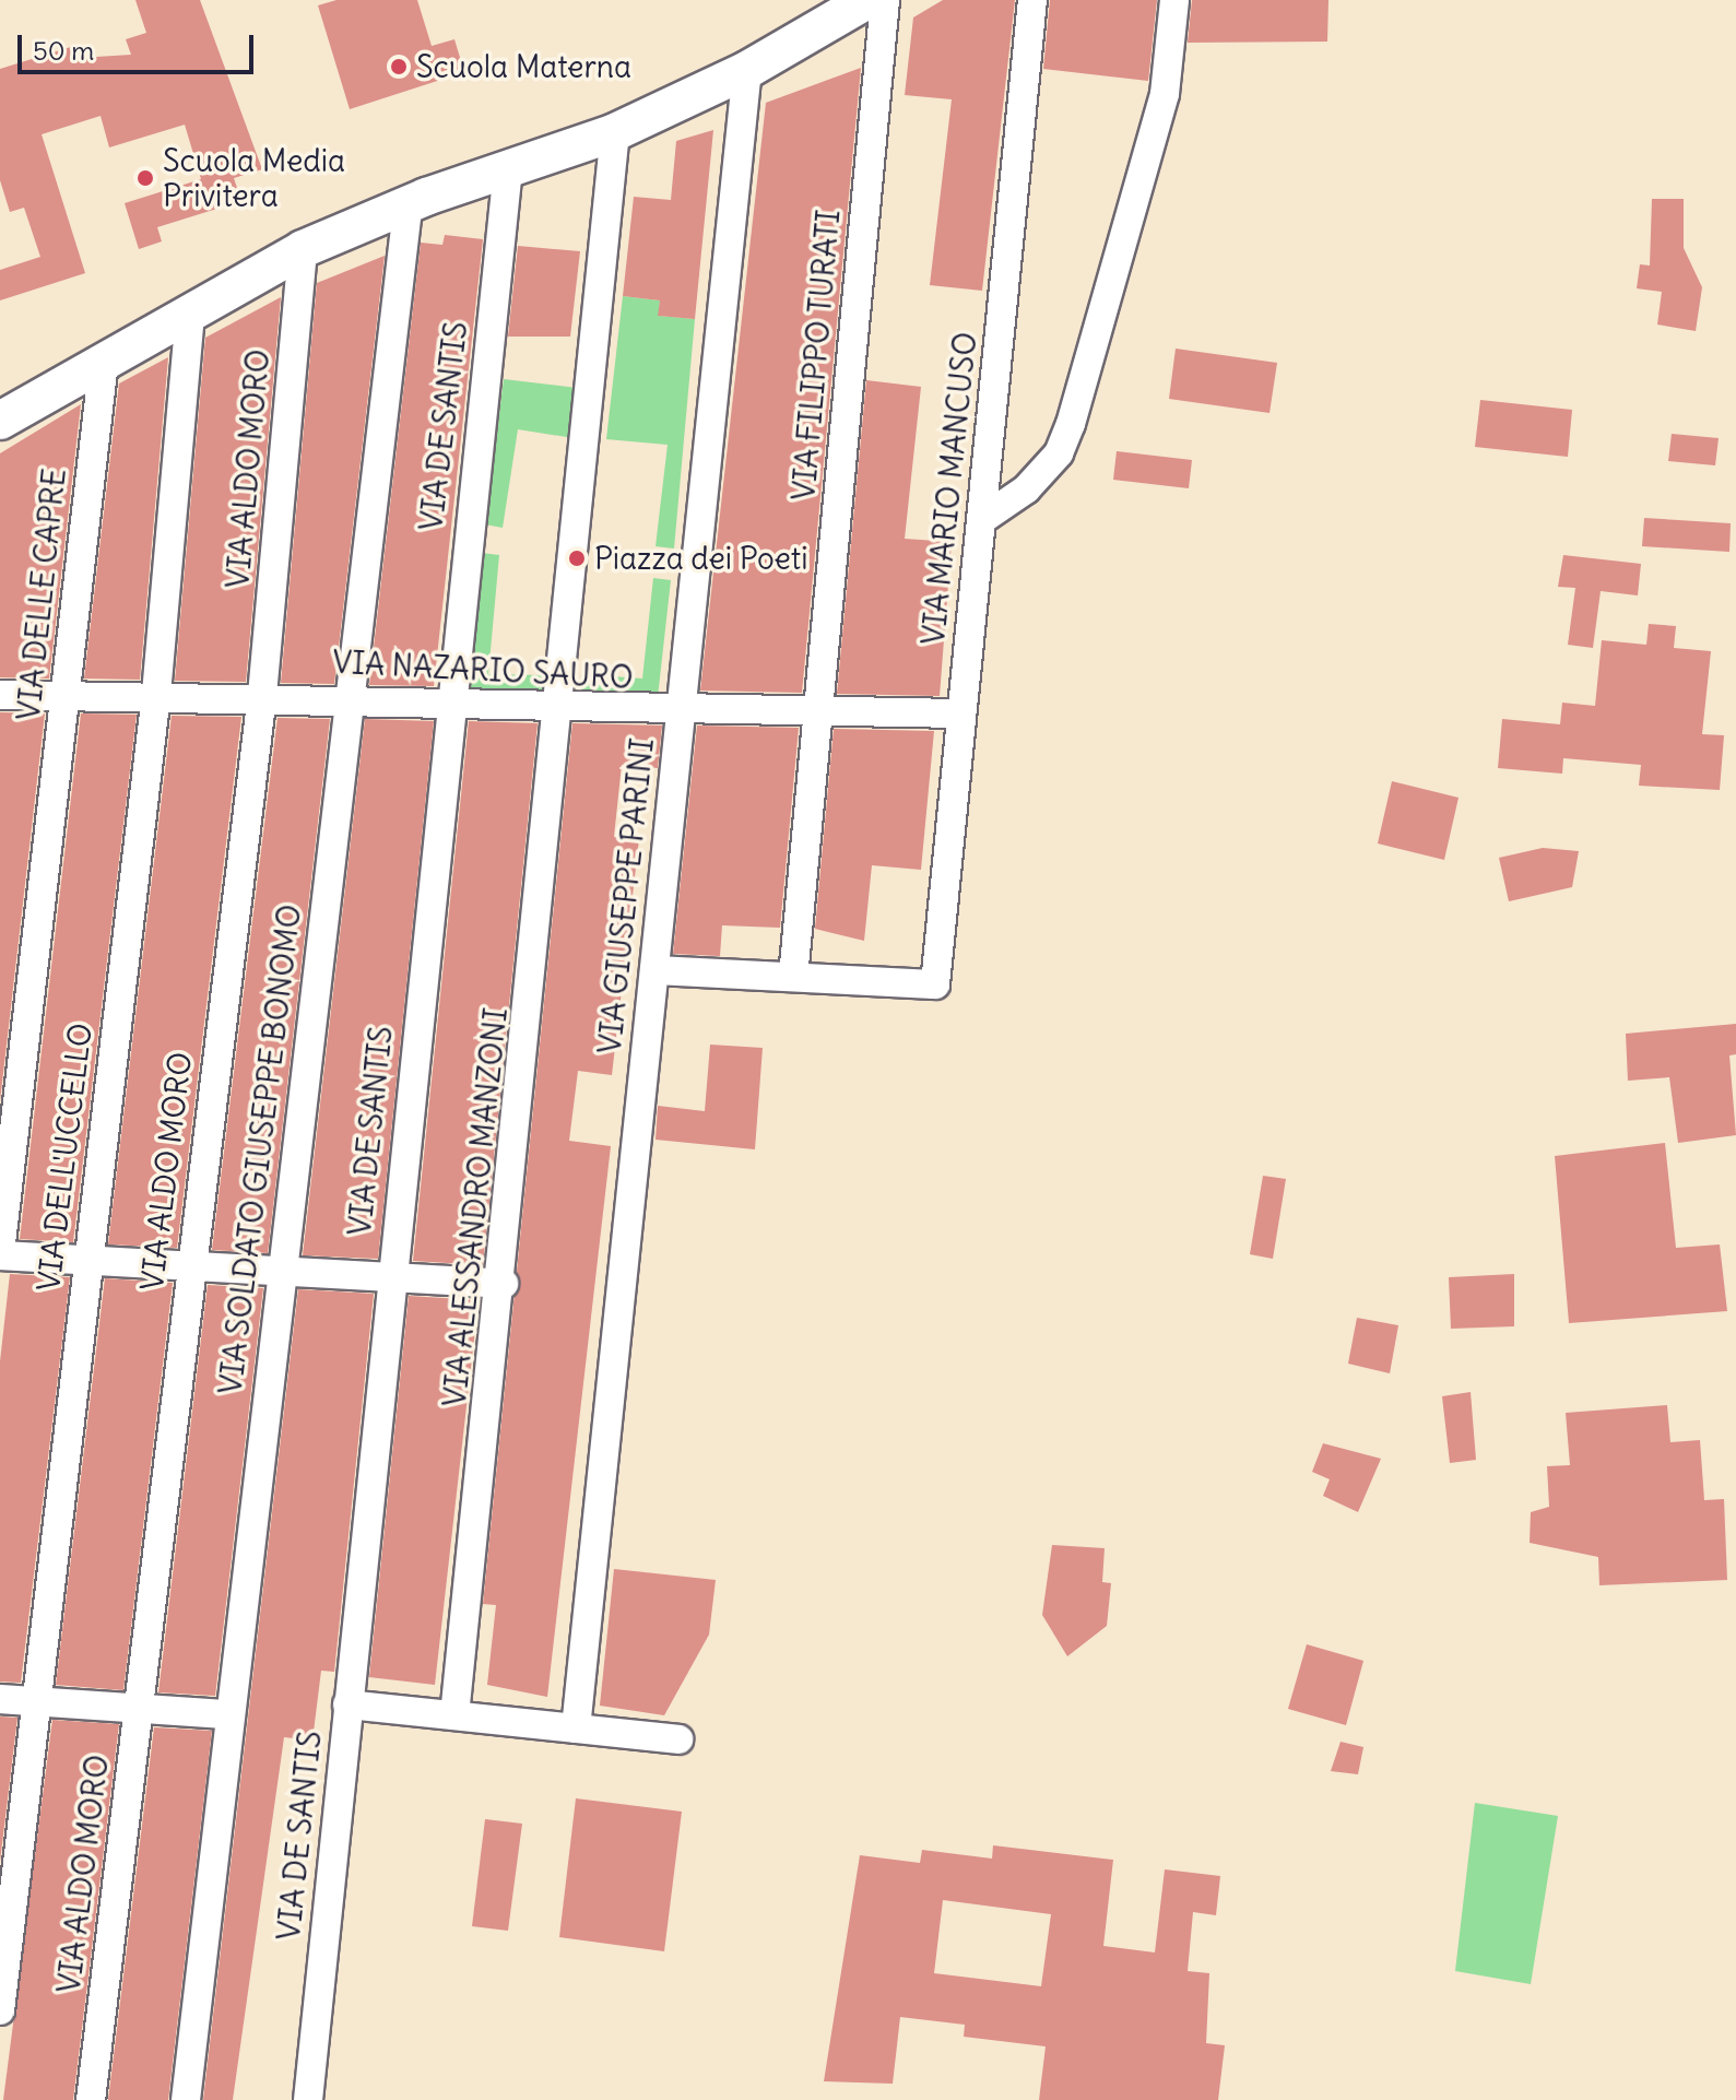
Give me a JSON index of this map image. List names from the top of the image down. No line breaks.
{"streets":{"street":["VIA FILIPPO TURATI","VIA DE SANTIS","VIA ALDO MORO","VIA MARIO MANCUSO","VIA DELLE CAPRE","VIA NAZARIO SAURO","VIA GIUSEPPE PARINI","VIA SOLDATO GIUSEPPE BONOMO","VIA DELL'UCCELLO","VIA ALESSANDRO MANZONI"]},"crossings":[["VIA FILIPPO TURATI","VIA MARIO MANCUSO"],["VIA FILIPPO TURATI","VIA NAZARIO SAURO"],["VIA DE SANTIS","VIA NAZARIO SAURO"],["VIA ALDO MORO","VIA NAZARIO SAURO"],["VIA MARIO MANCUSO","VIA NAZARIO SAURO"],["VIA DELLE CAPRE","VIA NAZARIO SAURO"],["VIA NAZARIO SAURO","VIA GIUSEPPE PARINI"],["VIA NAZARIO SAURO","VIA SOLDATO GIUSEPPE BONOMO"],["VIA NAZARIO SAURO","VIA DELL'UCCELLO"],["VIA NAZARIO SAURO","VIA ALESSANDRO MANZONI"]],"places":["Scuola Materna","Scuola Media Privitera","Piazza dei Poeti"],"scale_bar":"50 m"}
